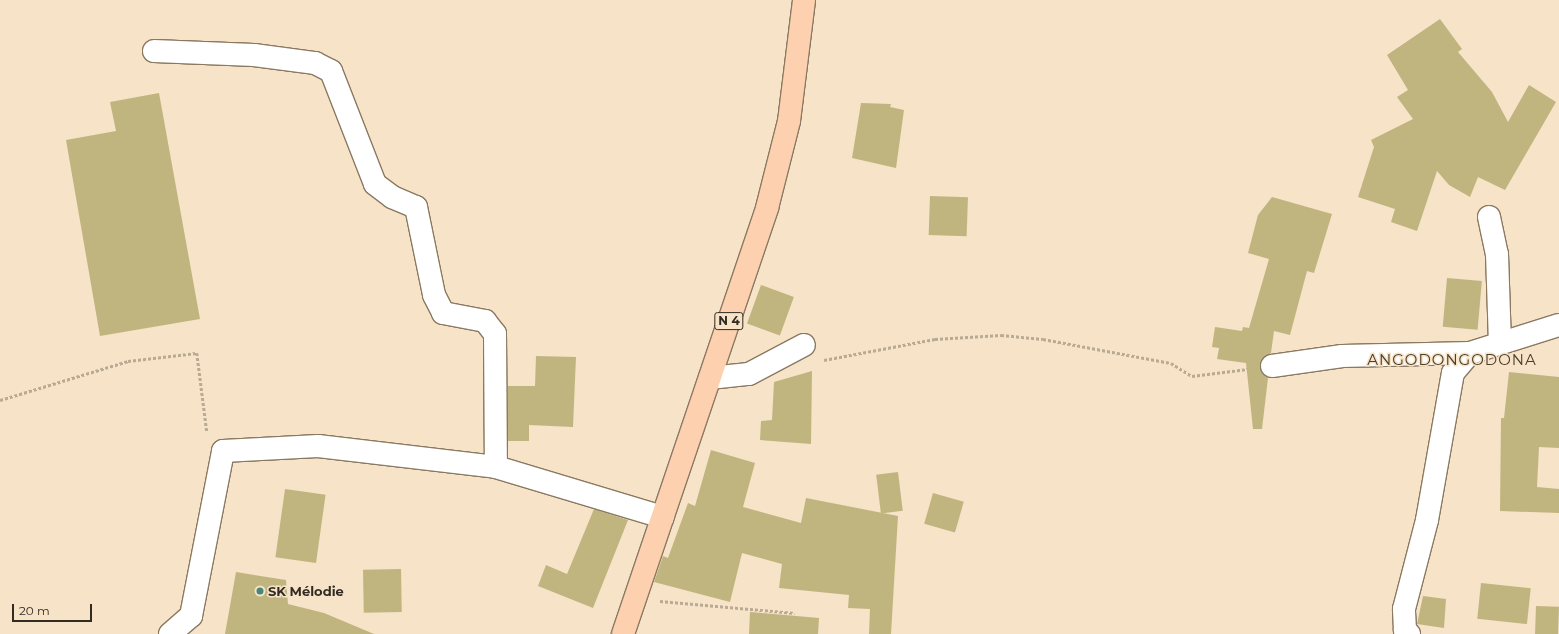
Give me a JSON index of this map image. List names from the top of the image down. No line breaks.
{"streets":{"main road":["N 4"]},"districts":["ANGODONGODONA"],"places":["SK Mélodie"],"scale_bar":"20 m"}
